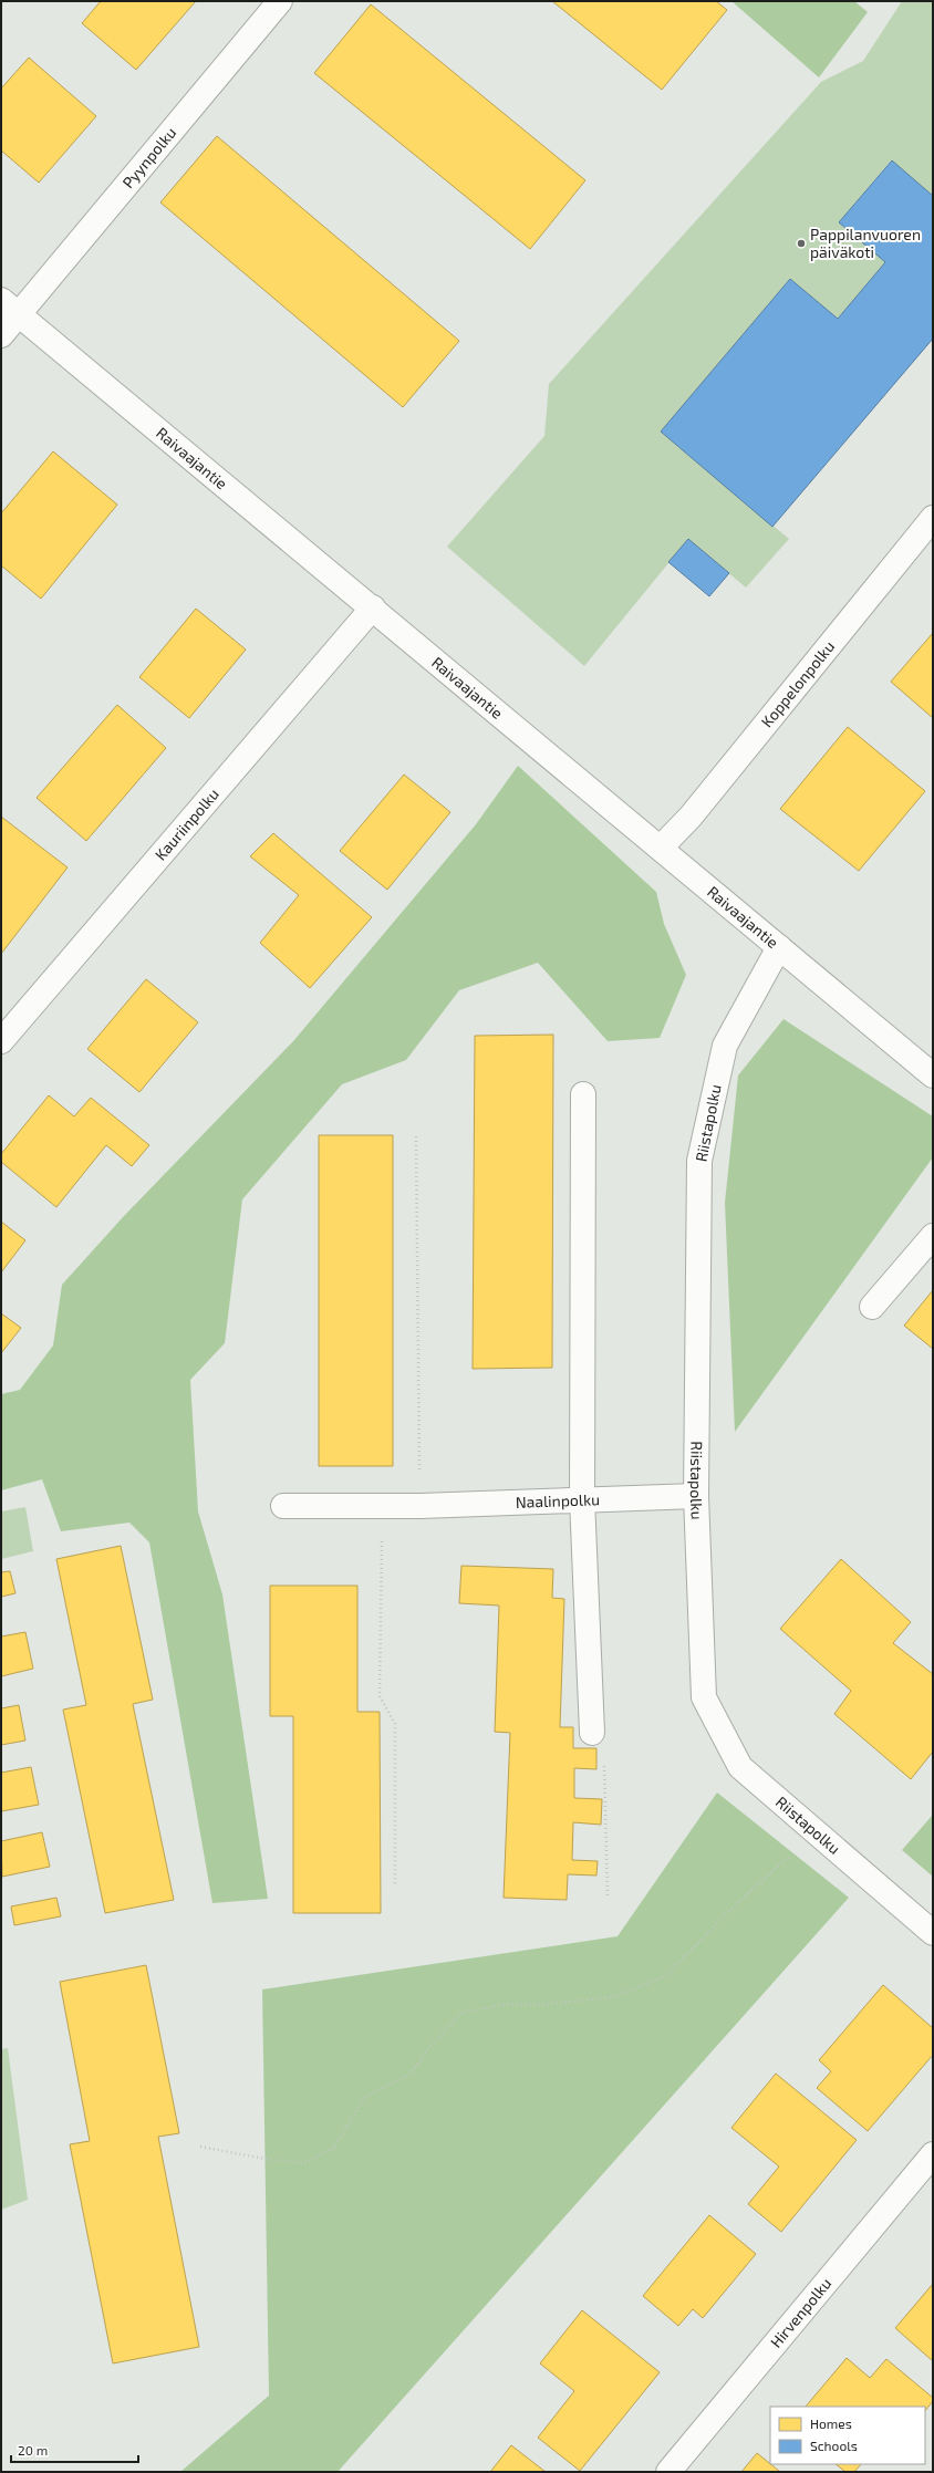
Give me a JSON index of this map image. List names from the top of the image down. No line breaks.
{"streets":{"street":["Pyynpolku","Raivaajantie","Koppelonpolku","Kauriinpolku","Riistapolku","Naalinpolku","Hirvenpolku"]},"crossings":[["Pyynpolku","Raivaajantie"],["Raivaajantie","Koppelonpolku"],["Raivaajantie","Kauriinpolku"],["Raivaajantie","Riistapolku"],["Riistapolku","Naalinpolku"]],"places":["Pappilanvuoren päiväkoti"],"legend":["Homes","Schools"],"scale_bar":"20 m"}
